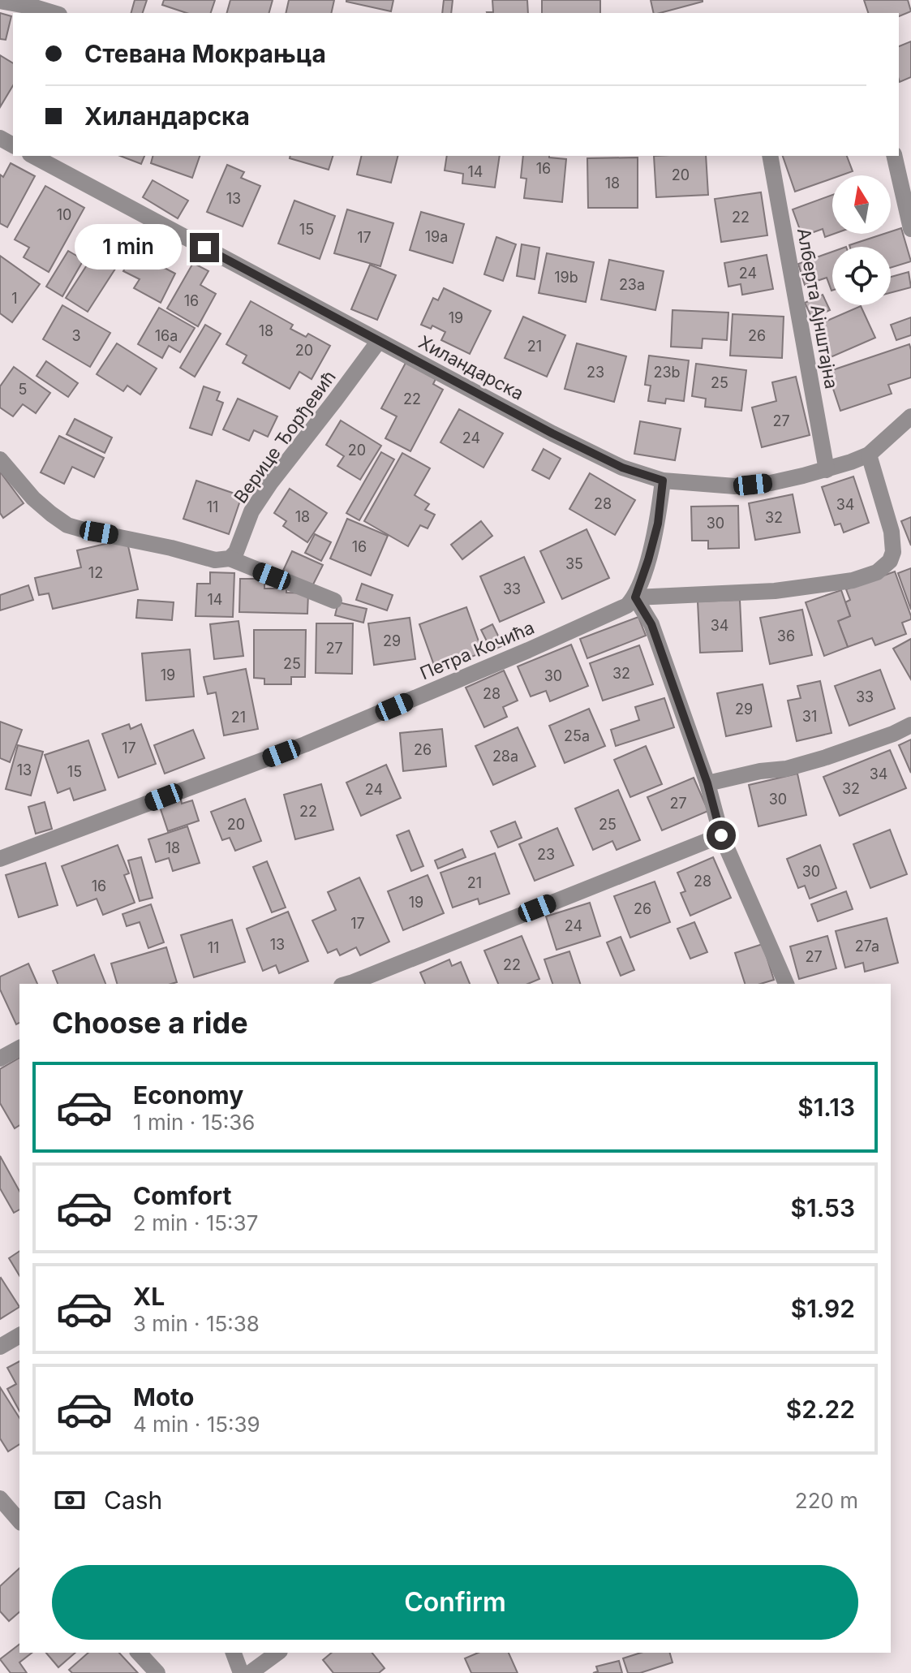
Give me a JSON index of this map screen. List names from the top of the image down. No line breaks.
{"streets":{"street":["Алберта Ајнштајна","Хиландарска","Верице Ђорђевић","Петра Кочића"]},"crossings":[["Алберта Ајнштајна","Хиландарска"],["Хиландарска","Верице Ђорђевић"]],"house_numbers":["16","14","20","18","13","10","22","15","19a","17","24","19b","23a","1","16","19","18","3","16a","26","21","20","23","23b","25","5","22","27","24","20","28","34","11","18","32","30","16","35","12","33","14","34","36","29","27","25","32","19","30","28","33","29","31","21","25a","17","26","28a","13","15","34","32","24","30","27","22","20","25","18","23","30","28","21","16","19","26","17","24","13","27a","11","27","22"],"north":"top","page":{"banner":["Стевана Мокрањца","Хиландарска"],"bubble":"1 min","heading":"Choose a ride","list":[{"name":"Economy","note":"1 min · 15:36","value":"$1.13"},{"name":"Comfort","note":"2 min · 15:37","value":"$1.53"},{"name":"XL","note":"3 min · 15:38","value":"$1.92"},{"name":"Moto","note":"4 min · 15:39","value":"$2.22"}],"pay":["Cash","220 m"],"buttons":"Confirm"}}
